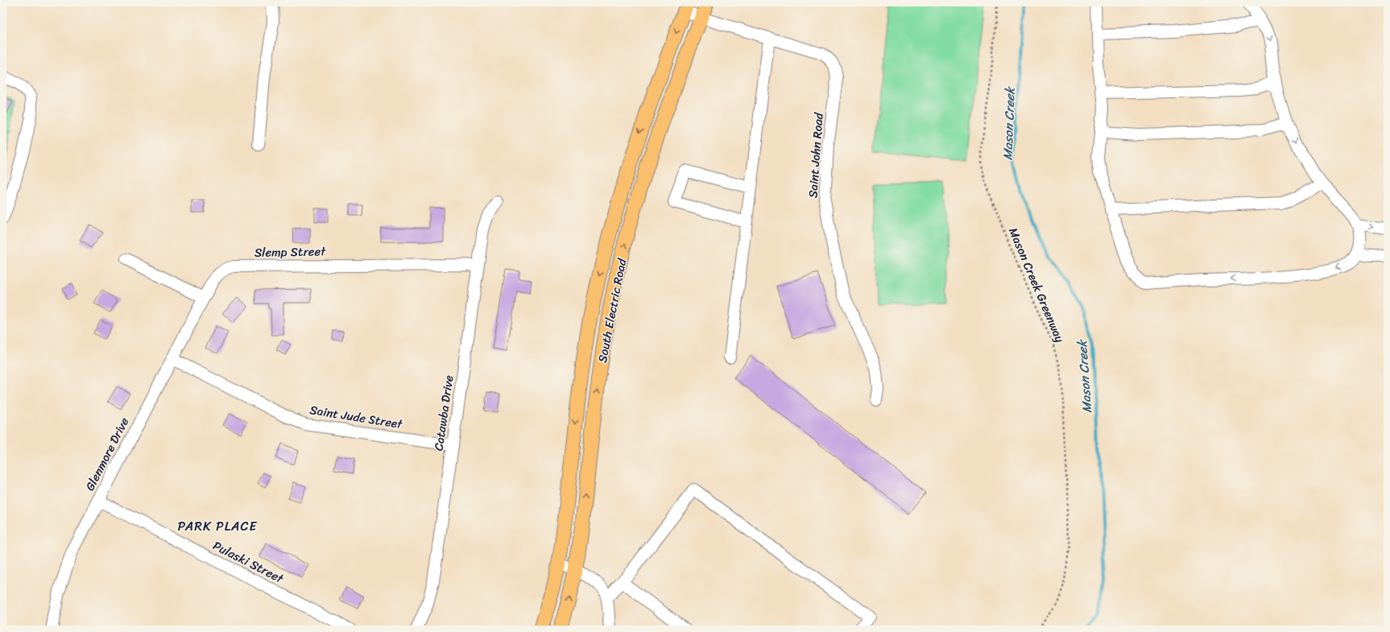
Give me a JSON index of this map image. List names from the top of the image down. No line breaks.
{"streets":{"main road":["South Electric Road"],"street":["Saint John Road","Slemp Street","Catawba Drive","Saint Jude Street","Glenmore Drive","Pulaski Street"],"path":["Mason Creek Greenway"]},"crossings":[["Saint John Road","South Electric Road"],["Slemp Street","Catawba Drive"],["Slemp Street","Glenmore Drive"],["Catawba Drive","Saint Jude Street"],["Saint Jude Street","Glenmore Drive"],["Glenmore Drive","Pulaski Street"]],"districts":["PARK PLACE"],"water":["Mason Creek"]}
